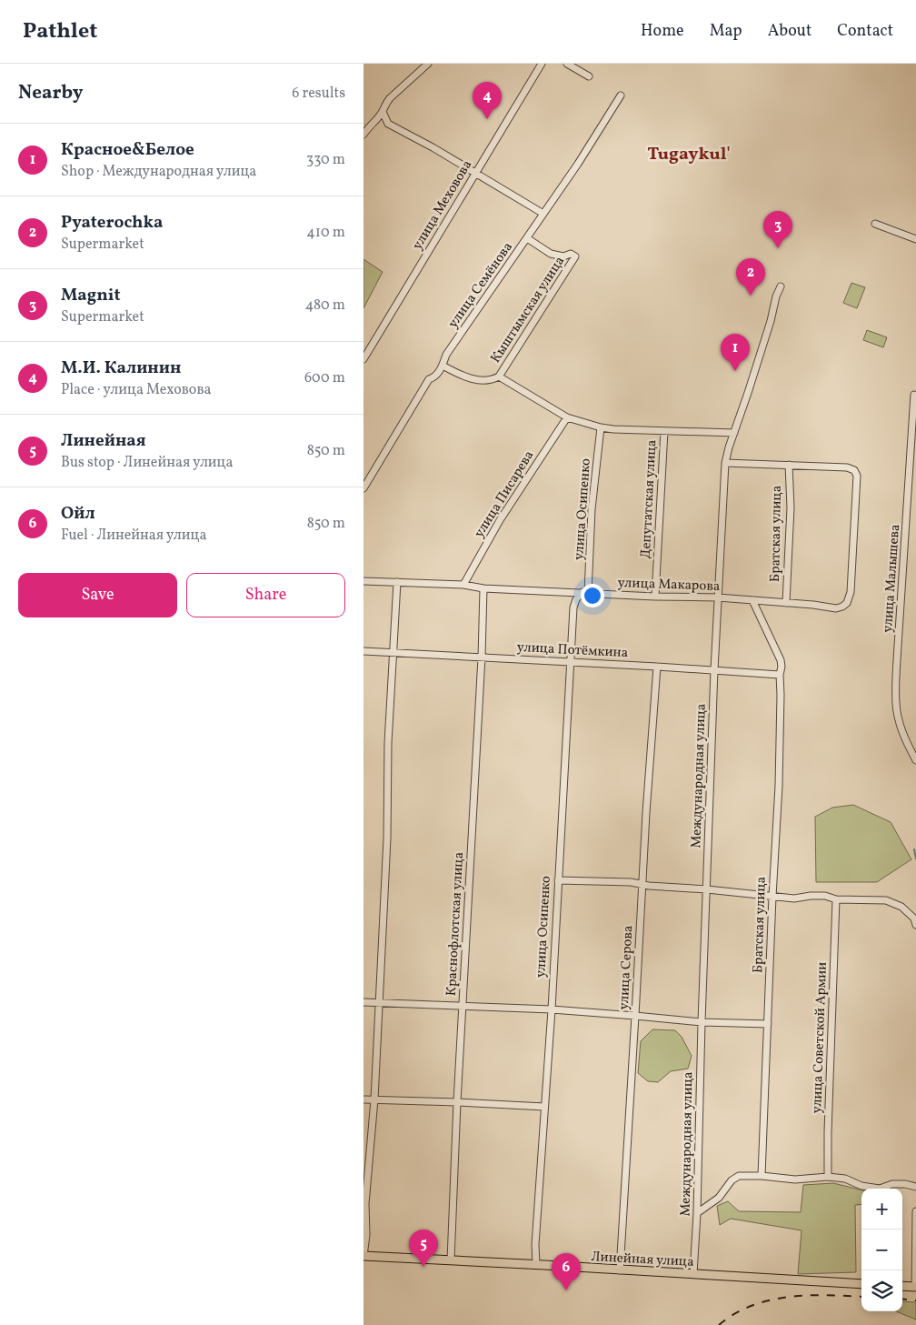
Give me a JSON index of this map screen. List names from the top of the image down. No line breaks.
{"streets":{"main road":["Линейная улица"],"street":["улица Меховова","улица Семёнова","Кыштымская улица","улица Писарева","Депутатская улица","улица Осипенко","Братская улица","улица Малышева","улица Макарова","улица Потёмкина","Международная улица","Краснофлотская улица","улица Серова","улица Советской Армии"]},"crossings":[["улица Семёнова","Кыштымская улица"],["улица Писарева","улица Макарова"],["Депутатская улица","улица Макарова"],["улица Осипенко","улица Макарова"],["улица Осипенко","улица Потёмкина"],["улица Осипенко","Линейная улица"],["Братская улица","улица Макарова"],["Братская улица","улица Потёмкина"],["улица Макарова","Международная улица"],["улица Макарова","Краснофлотская улица"],["улица Потёмкина","Международная улица"],["улица Потёмкина","Краснофлотская улица"],["улица Потёмкина","улица Серова"],["Международная улица","Линейная улица"],["Краснофлотская улица","Линейная улица"],["улица Серова","Линейная улица"]],"districts":["Tugaykul'"],"page":{"header":"Pathlet","nav":["Home","Map","About","Contact"],"heading":["Nearby","6 results"],"pins":["4","3","2","1","5","6"],"list":[{"mark":"1","name":"Красное&Белое","note":"Shop · Международная улица","value":"330 m"},{"mark":"2","name":"Pyaterochka","note":"Supermarket","value":"410 m"},{"mark":"3","name":"Magnit","note":"Supermarket","value":"480 m"},{"mark":"4","name":"М.И. Калинин","note":"Place · улица Меховова","value":"600 m"},{"mark":"5","name":"Линейная","note":"Bus stop · Линейная улица","value":"850 m"},{"mark":"6","name":"Ойл","note":"Fuel · Линейная улица","value":"850 m"}],"buttons":["Save","Share"],"map_buttons":["+","−"]}}
